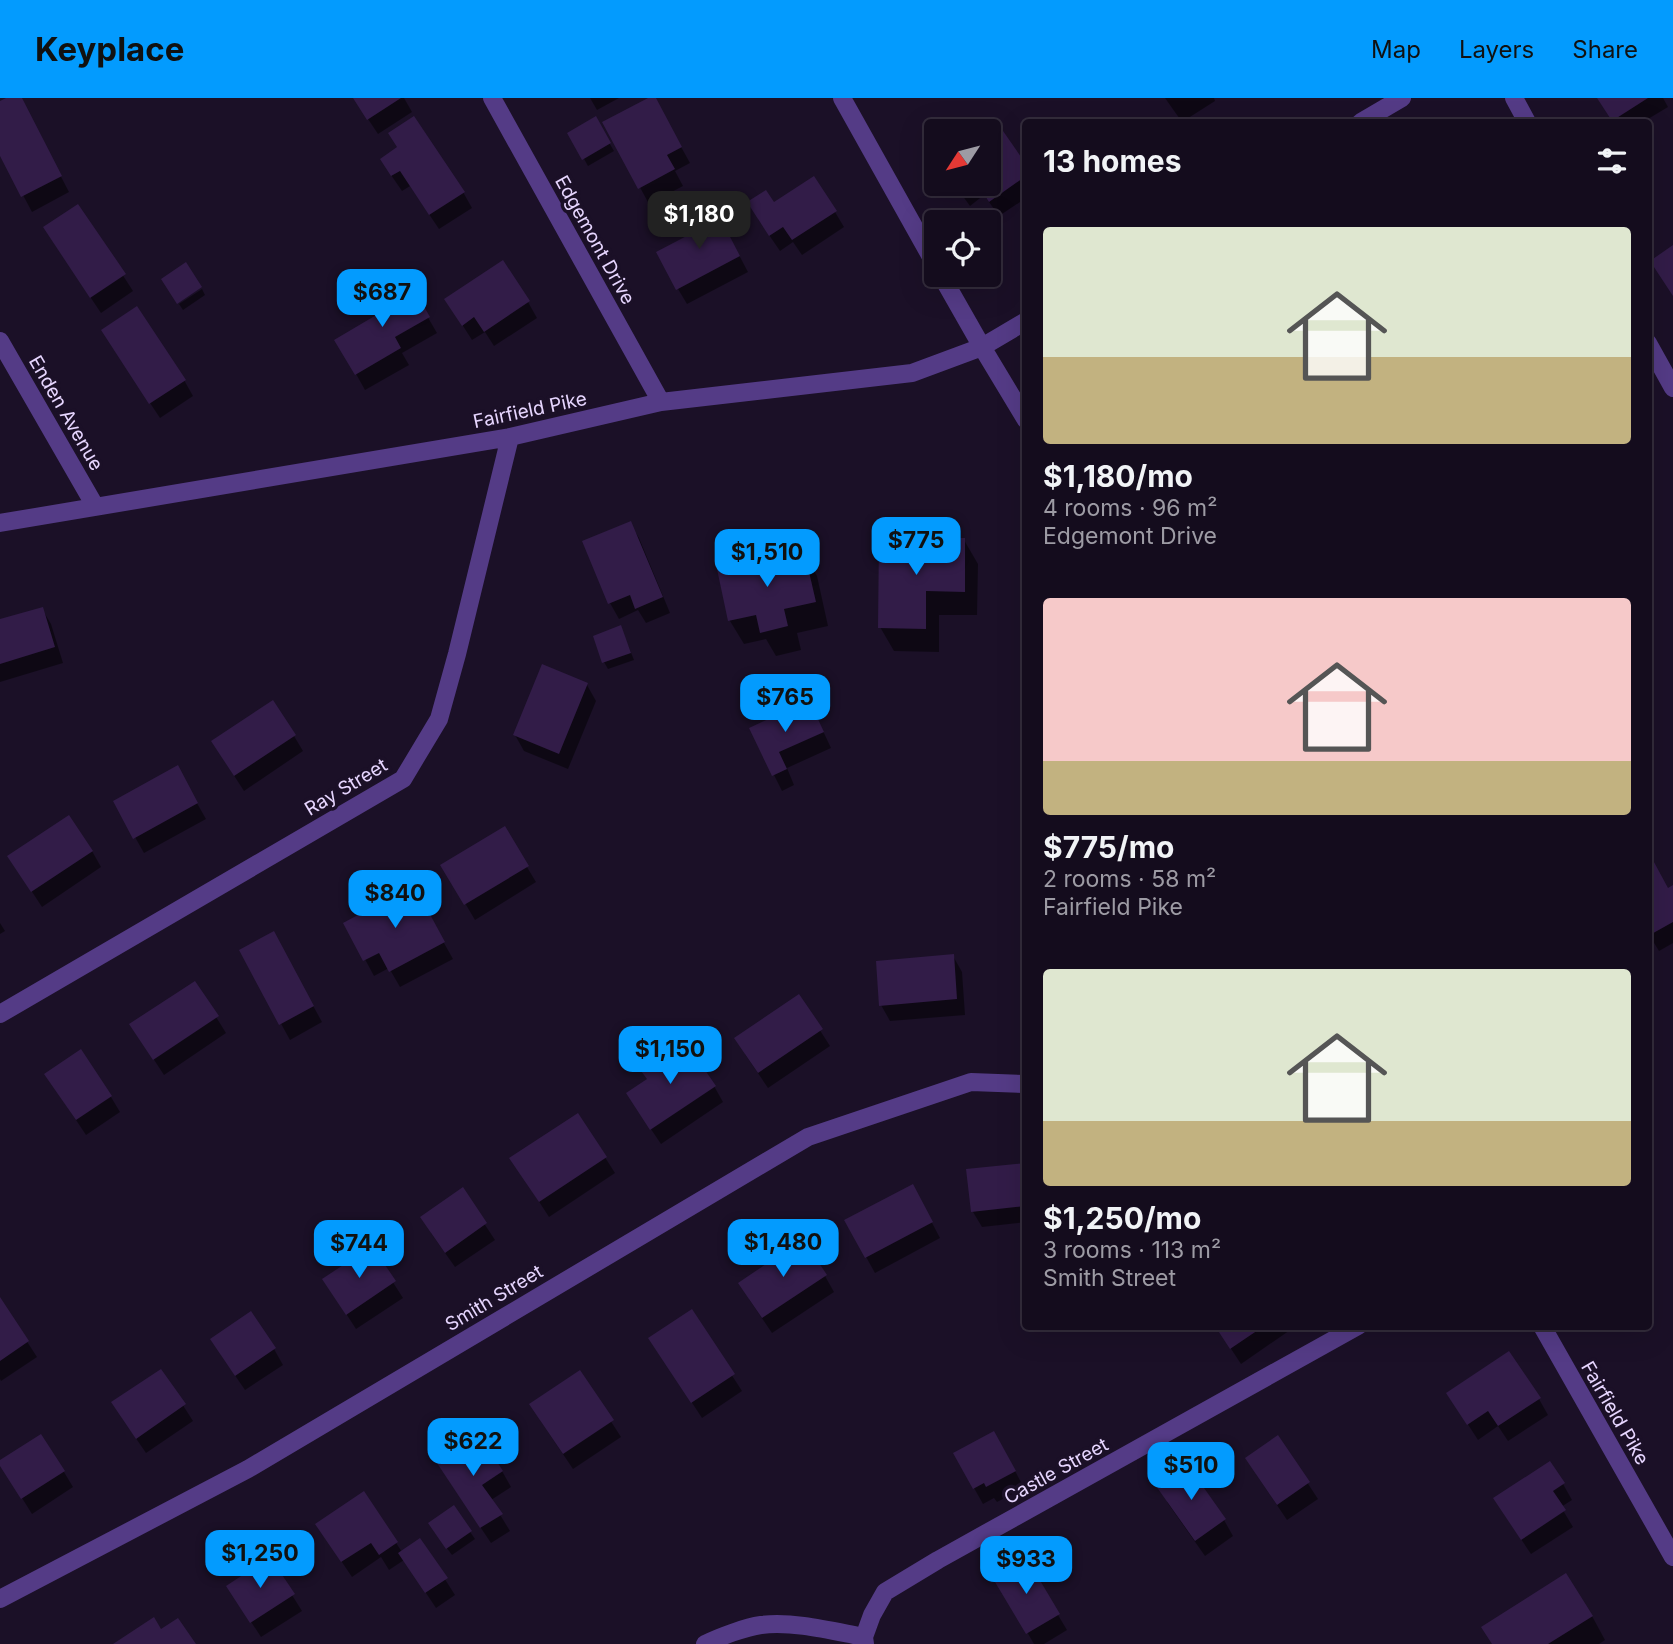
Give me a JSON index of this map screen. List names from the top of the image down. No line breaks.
{"streets":{"street":["Edgemont Drive","Fairfield Pike","Enden Avenue","Ray Street","Smith Street","Castle Street"]},"crossings":[["Edgemont Drive","Fairfield Pike"],["Fairfield Pike","Enden Avenue"],["Fairfield Pike","Ray Street"]],"north":"bottom left","page":{"header":"Keyplace","nav":["Map","Layers","Share"],"heading":"13 homes","price":["$1,180","$687","$775","$1,510","$765","$840","$1,150","$1,480","$744","$622","$510","$1,250","$933"],"list":[{"name":"$1,180/mo","note":"4 rooms · 96 m² · Edgemont Drive"},{"name":"$775/mo","note":"2 rooms · 58 m² · Fairfield Pike"},{"name":"$1,250/mo","note":"3 rooms · 113 m² · Smith Street"}]}}
